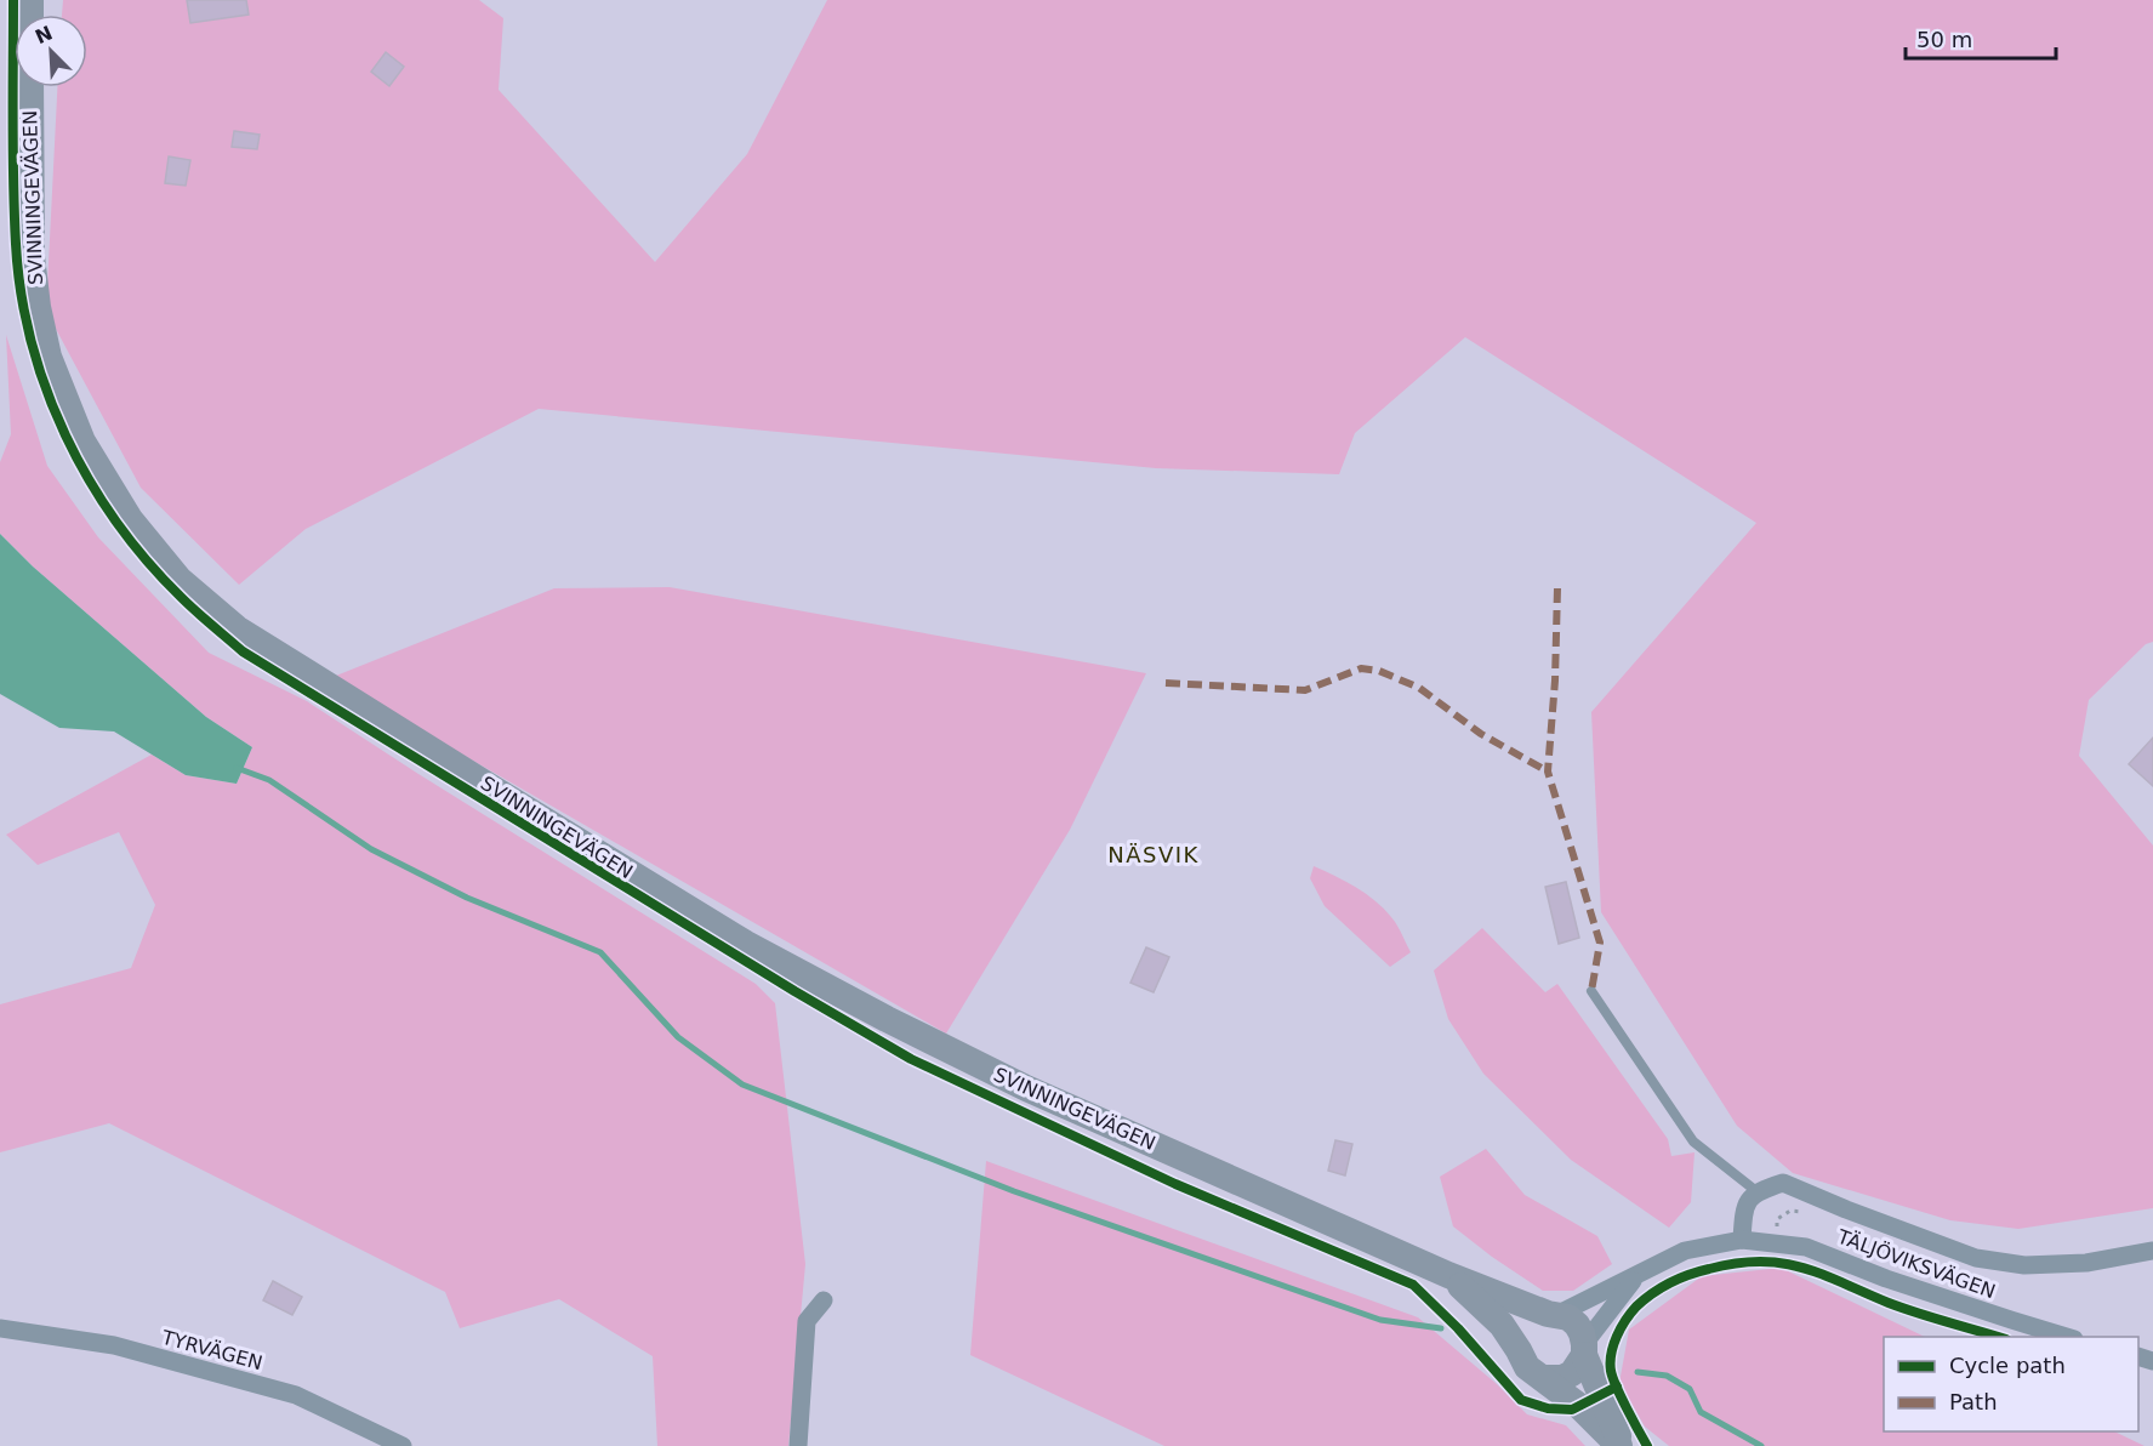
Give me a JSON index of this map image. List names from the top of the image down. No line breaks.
{"streets":{"main road":["SVINNINGEVÄGEN"],"street":["TÄLJÖVIKSVÄGEN","TYRVÄGEN"]},"crossings":[["SVINNINGEVÄGEN","TÄLJÖVIKSVÄGEN"]],"districts":["NÄSVIK"],"legend":["Cycle path","Path"],"scale_bar":"50 m","north":"top left"}
